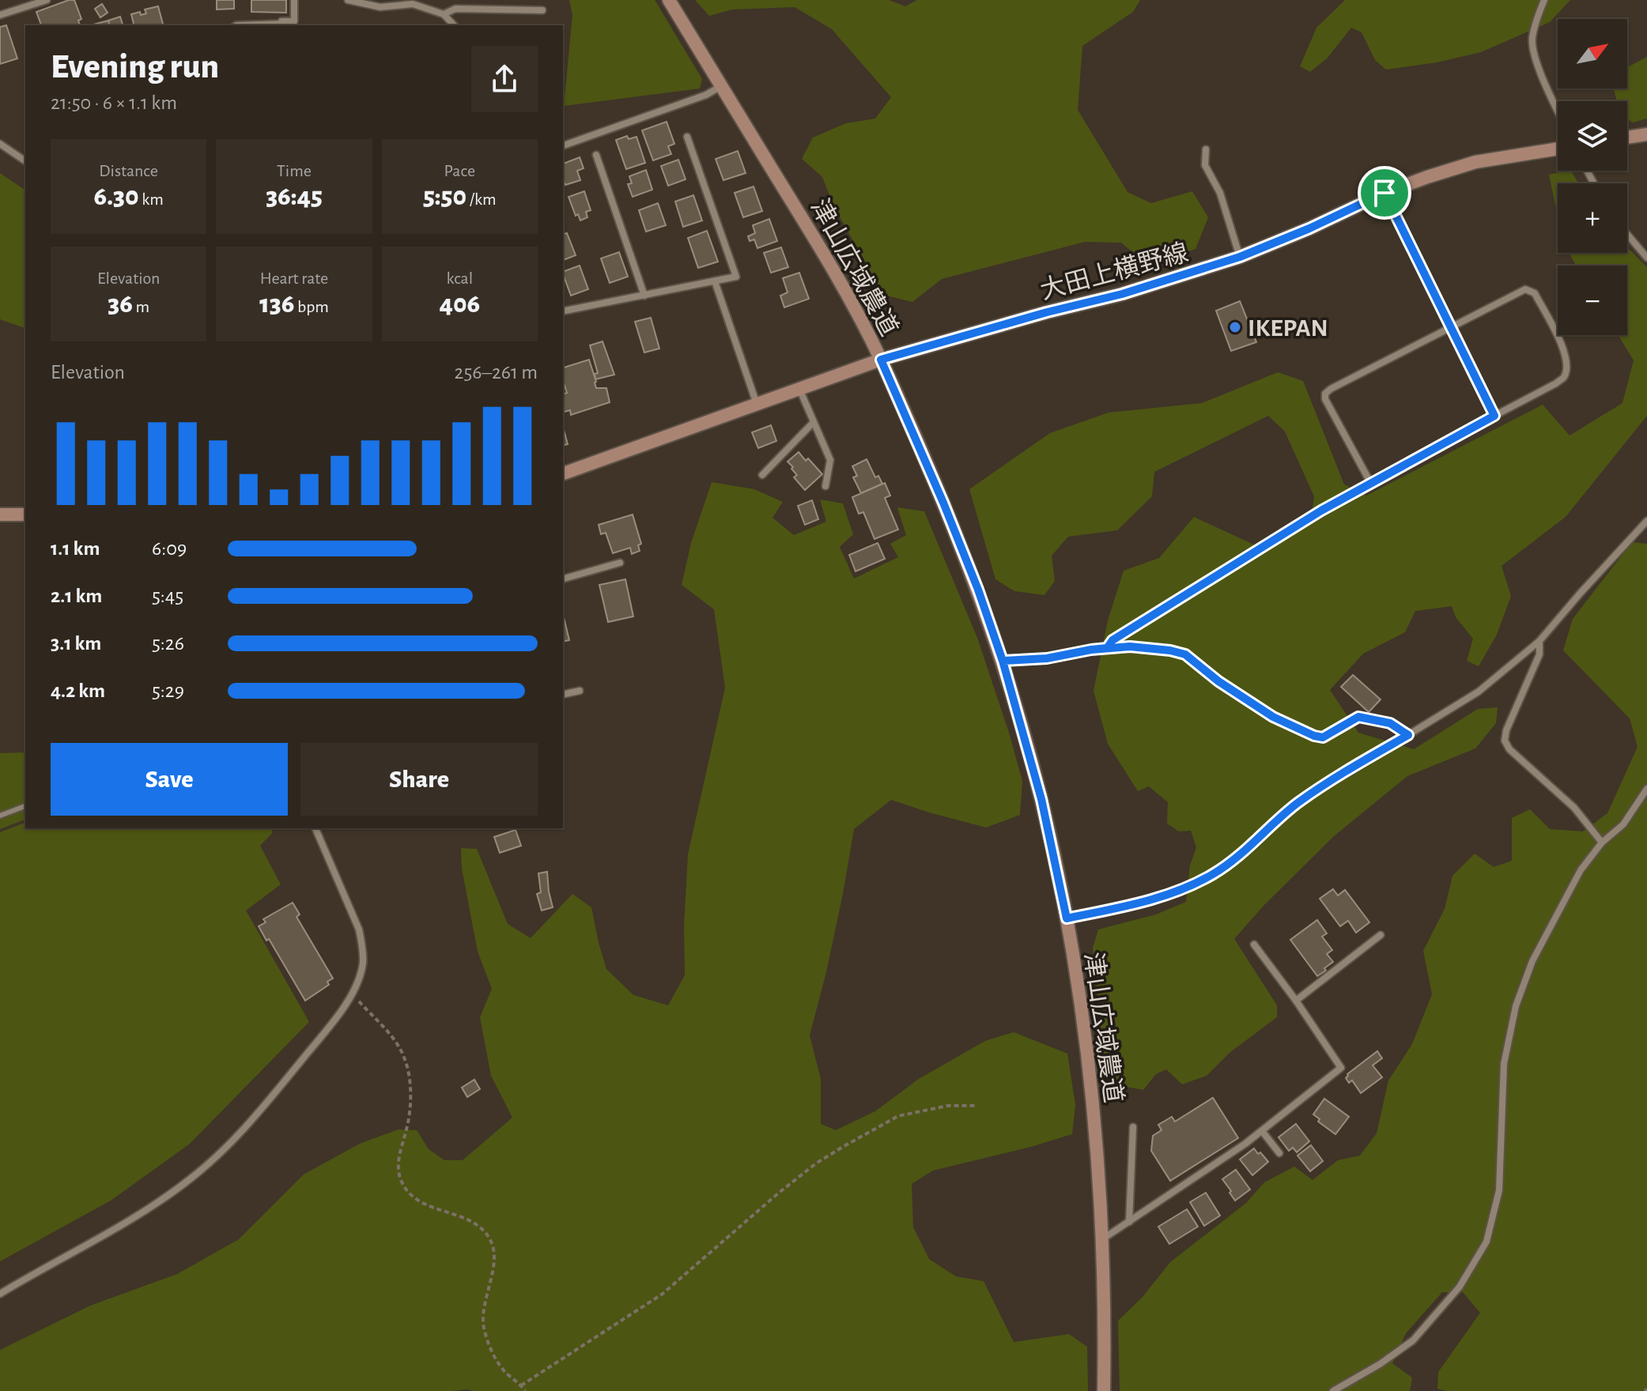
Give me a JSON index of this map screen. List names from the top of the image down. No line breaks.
{"streets":{"street":["津山広域農道","大田上横野線"]},"crossings":[["津山広域農道","大田上横野線"]],"places":["IKEPAN"],"north":"top right","page":{"map_buttons":["+","−"],"heading":["Evening run","21:50 · 6 × 1.1 km"],"stats":[["Distance","6.30 km"],["Time","36:45"],["Pace","5:50 /km"],["Elevation","36 m"],["Heart rate","136 bpm"],["kcal","406"]],"chart":["Elevation","256–261 m"],"list":[{"name":"1.1 km","note":"6:09"},{"name":"2.1 km","note":"5:45"},{"name":"3.1 km","note":"5:26"},{"name":"4.2 km","note":"5:29"}],"buttons":["Save","Share"]}}
